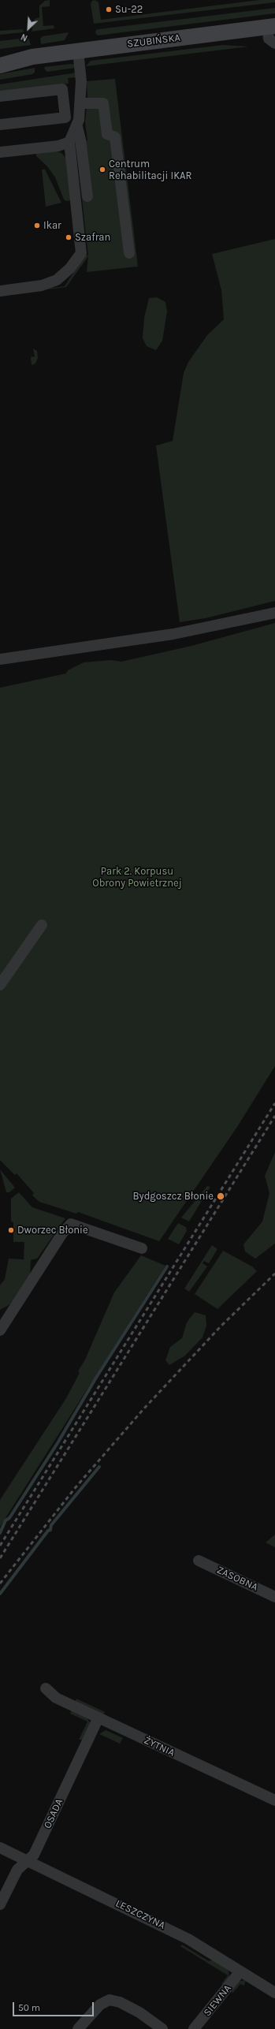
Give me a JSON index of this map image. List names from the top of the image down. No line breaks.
{"streets":{"main road":["SZUBIŃSKA"],"street":["ZASOBNA","ŻYTNIA","OSADA","LESZCZYNA","SIEWNA"]},"crossings":[["ŻYTNIA","OSADA"],["OSADA","LESZCZYNA"],["LESZCZYNA","SIEWNA"]],"parks":["Park 2. Korpusu Obrony Powietrznej"],"places":["Su-22","Centrum Rehabilitacji IKAR","Ikar","Szafran","Bydgoszcz Błonie","Dworzec Błonie"],"scale_bar":"50 m","north":"bottom left"}
